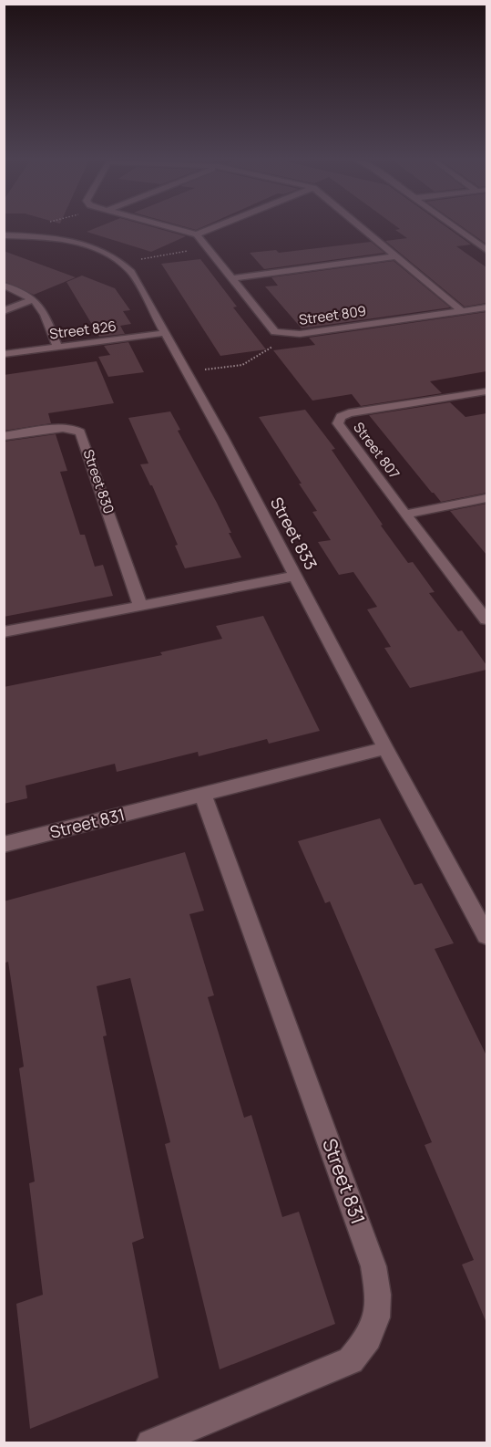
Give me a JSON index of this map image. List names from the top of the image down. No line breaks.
{"streets":{"street":["Street 809","Street 826","Street 807","Street 830","Street 833","Street 831"]},"crossings":[["Street 826","Street 833"],["Street 833","Street 831"]]}
